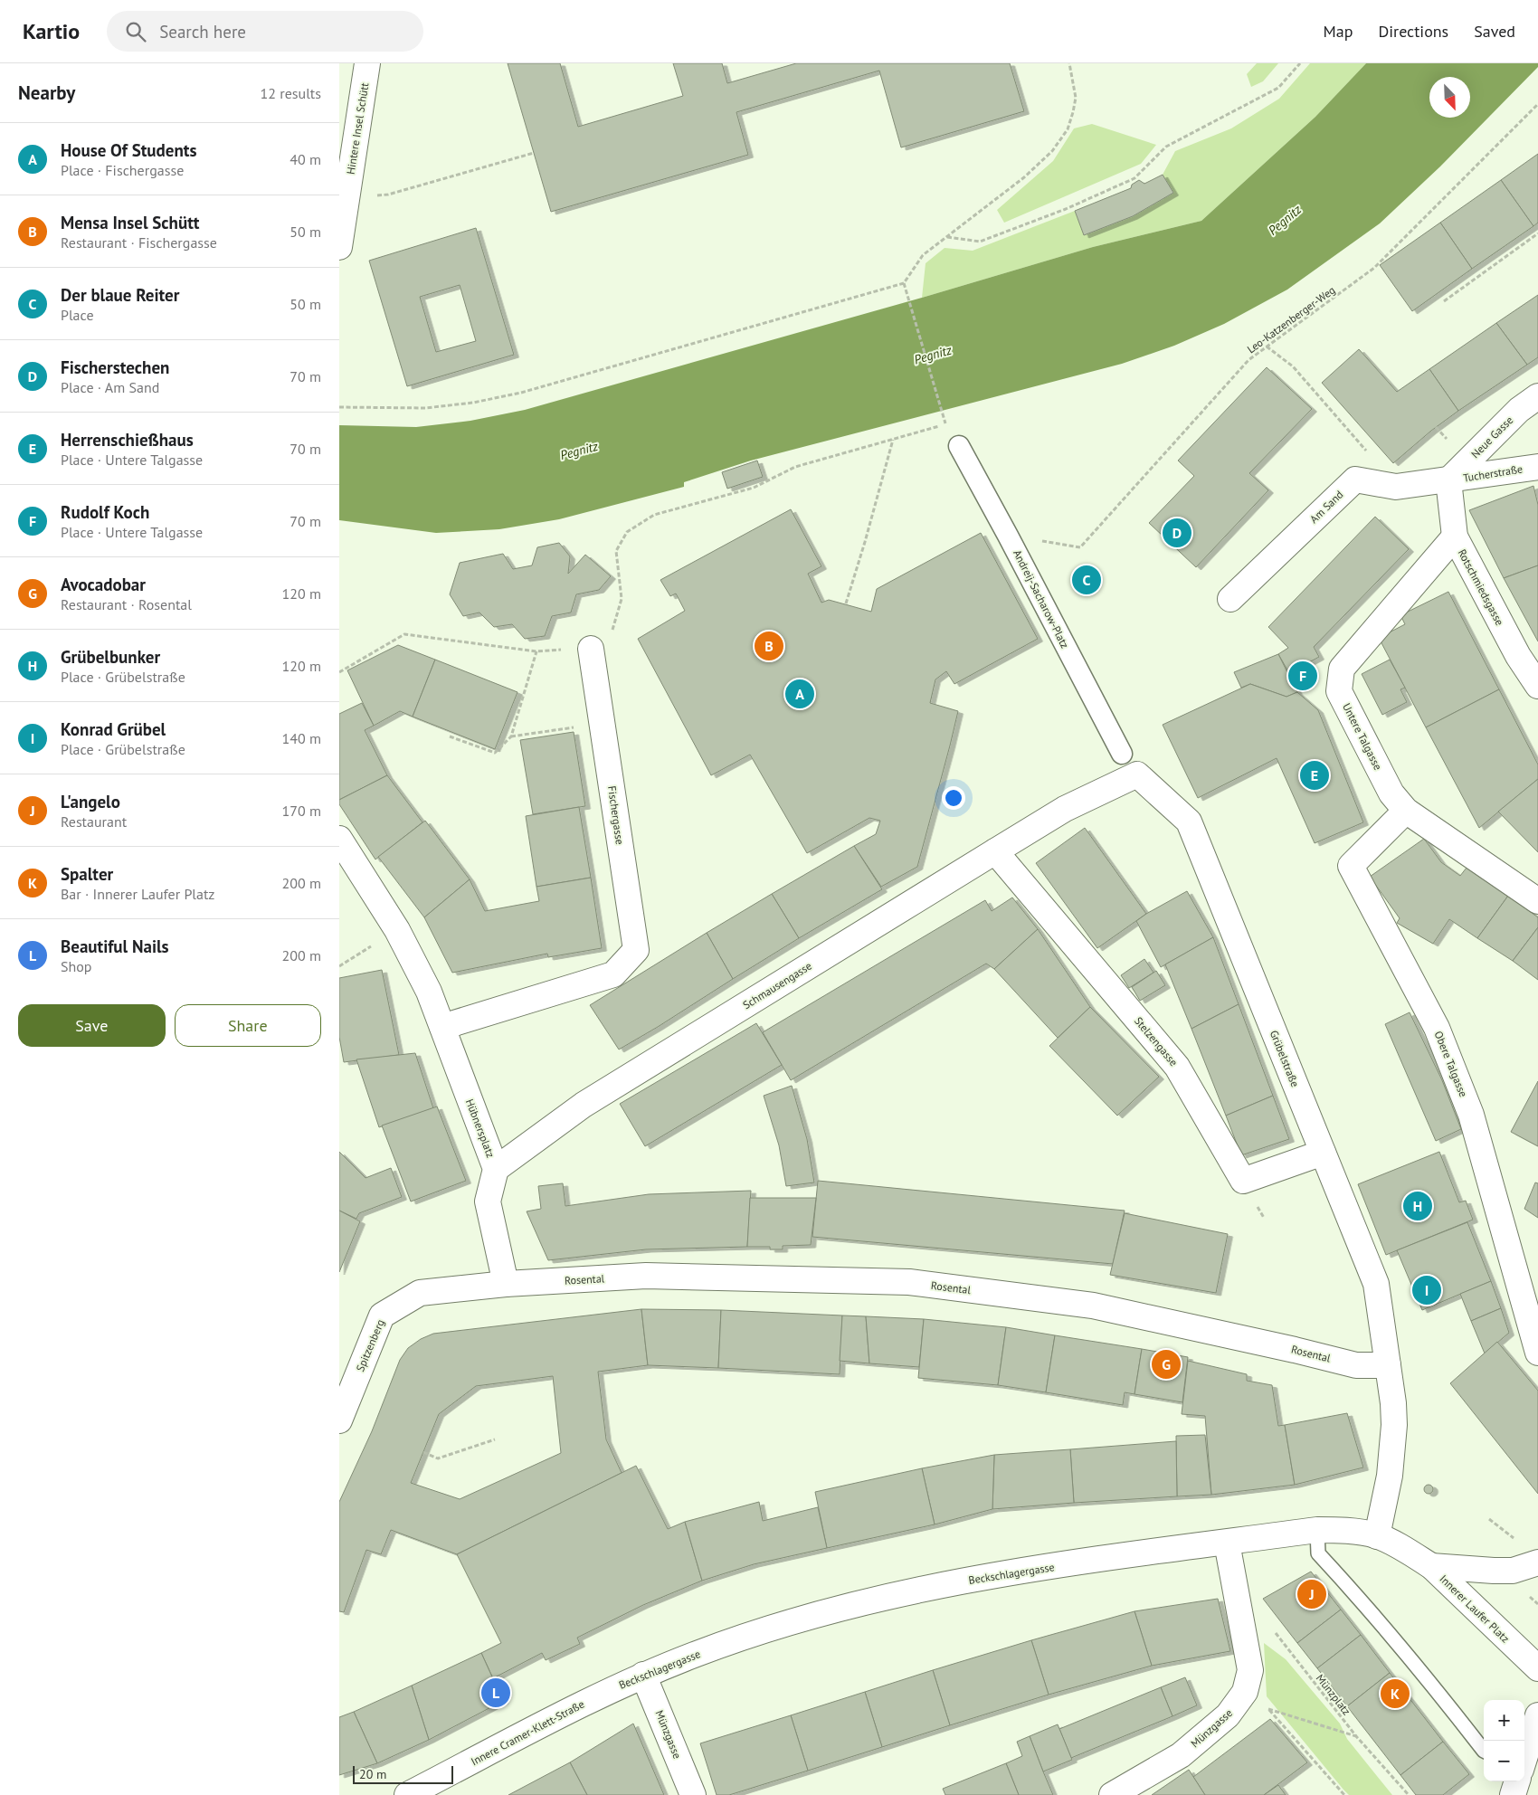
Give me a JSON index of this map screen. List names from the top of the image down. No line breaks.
{"streets":{"street":["Hintere Insel Schütt","Neue Gasse","Tucherstraße","Am Sand","Rotschmiedsgasse","Andreij-Sacharow-Platz","Untere Talgasse","Fischergasse","Schmausengasse","Stelzengasse","Grübelstraße","Obere Talgasse","Hübnersplatz","Rosental","Spitzenberg","Beckschlagergasse","Innerer Laufer Platz","Münzgasse","Innere Cramer-Klett-Straße"],"path":["Leo-Katzenberger-Weg","Münzplatz"]},"crossings":[["Leo-Katzenberger-Weg","Andreij-Sacharow-Platz"],["Neue Gasse","Tucherstraße"],["Neue Gasse","Am Sand"],["Neue Gasse","Rotschmiedsgasse"],["Tucherstraße","Am Sand"],["Tucherstraße","Rotschmiedsgasse"],["Am Sand","Rotschmiedsgasse"],["Rotschmiedsgasse","Untere Talgasse"],["Untere Talgasse","Obere Talgasse"],["Fischergasse","Hübnersplatz"],["Schmausengasse","Stelzengasse"],["Schmausengasse","Grübelstraße"],["Schmausengasse","Hübnersplatz"],["Stelzengasse","Grübelstraße"],["Grübelstraße","Rosental"],["Hübnersplatz","Rosental"],["Hübnersplatz","Spitzenberg"],["Rosental","Spitzenberg"],["Beckschlagergasse","Innerer Laufer Platz"],["Beckschlagergasse","Münzgasse"],["Beckschlagergasse","Innere Cramer-Klett-Straße"],["Münzplatz","Münzgasse"]],"water":["Pegnitz"],"scale_bar":"20 m","north":"bottom right","page":{"header":"Kartio","search":"Search here","nav":["Map","Directions","Saved"],"heading":["Nearby","12 results"],"list":[{"mark":"A","name":"House Of Students","note":"Place · Fischergasse","value":"40 m"},{"mark":"B","name":"Mensa Insel Schütt","note":"Restaurant · Fischergasse","value":"50 m"},{"mark":"C","name":"Der blaue Reiter","note":"Place","value":"50 m"},{"mark":"D","name":"Fischerstechen","note":"Place · Am Sand","value":"70 m"},{"mark":"E","name":"Herrenschießhaus","note":"Place · Untere Talgasse","value":"70 m"},{"mark":"F","name":"Rudolf Koch","note":"Place · Untere Talgasse","value":"70 m"},{"mark":"G","name":"Avocadobar","note":"Restaurant · Rosental","value":"120 m"},{"mark":"H","name":"Grübelbunker","note":"Place · Grübelstraße","value":"120 m"},{"mark":"I","name":"Konrad Grübel","note":"Place · Grübelstraße","value":"140 m"},{"mark":"J","name":"L'angelo","note":"Restaurant","value":"170 m"},{"mark":"K","name":"Spalter","note":"Bar · Innerer Laufer Platz","value":"200 m"},{"mark":"L","name":"Beautiful Nails","note":"Shop","value":"200 m"}],"pins":["D","C","B","F","A","E","H","I","G","J","L","K"],"buttons":["Save","Share"],"map_buttons":["+","−"],"scale":"20 m"}}
